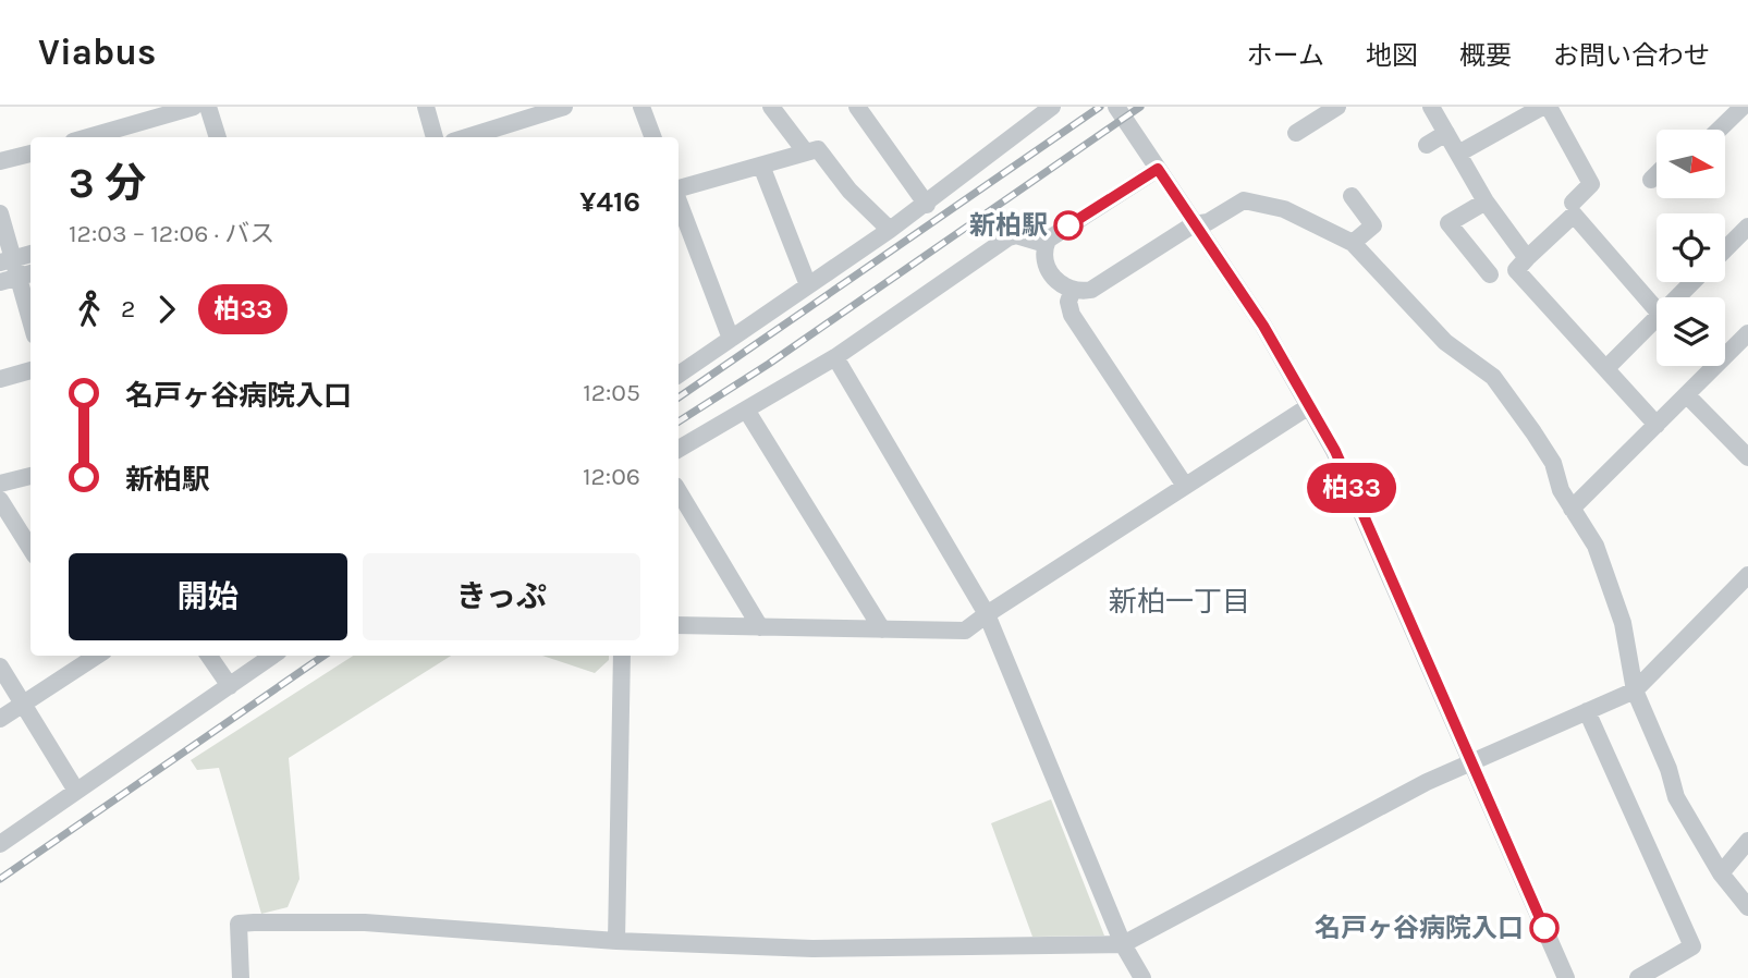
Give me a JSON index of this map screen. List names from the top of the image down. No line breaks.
{"districts":["新柏一丁目"],"places":["新柏駅","名戸ヶ谷病院入口"],"lines":["bus line 柏33"],"north":"right","page":{"header":"Viabus","nav":["ホーム","地図","概要","お問い合わせ"],"on_map":"柏33","heading":["3 分","12:03 – 12:06 · バス","¥416"],"legs":["2","柏33"],"list":[{"name":"名戸ヶ谷病院入口","value":"12:05"},{"name":"新柏駅","value":"12:06"}],"buttons":["開始","きっぷ"]}}
